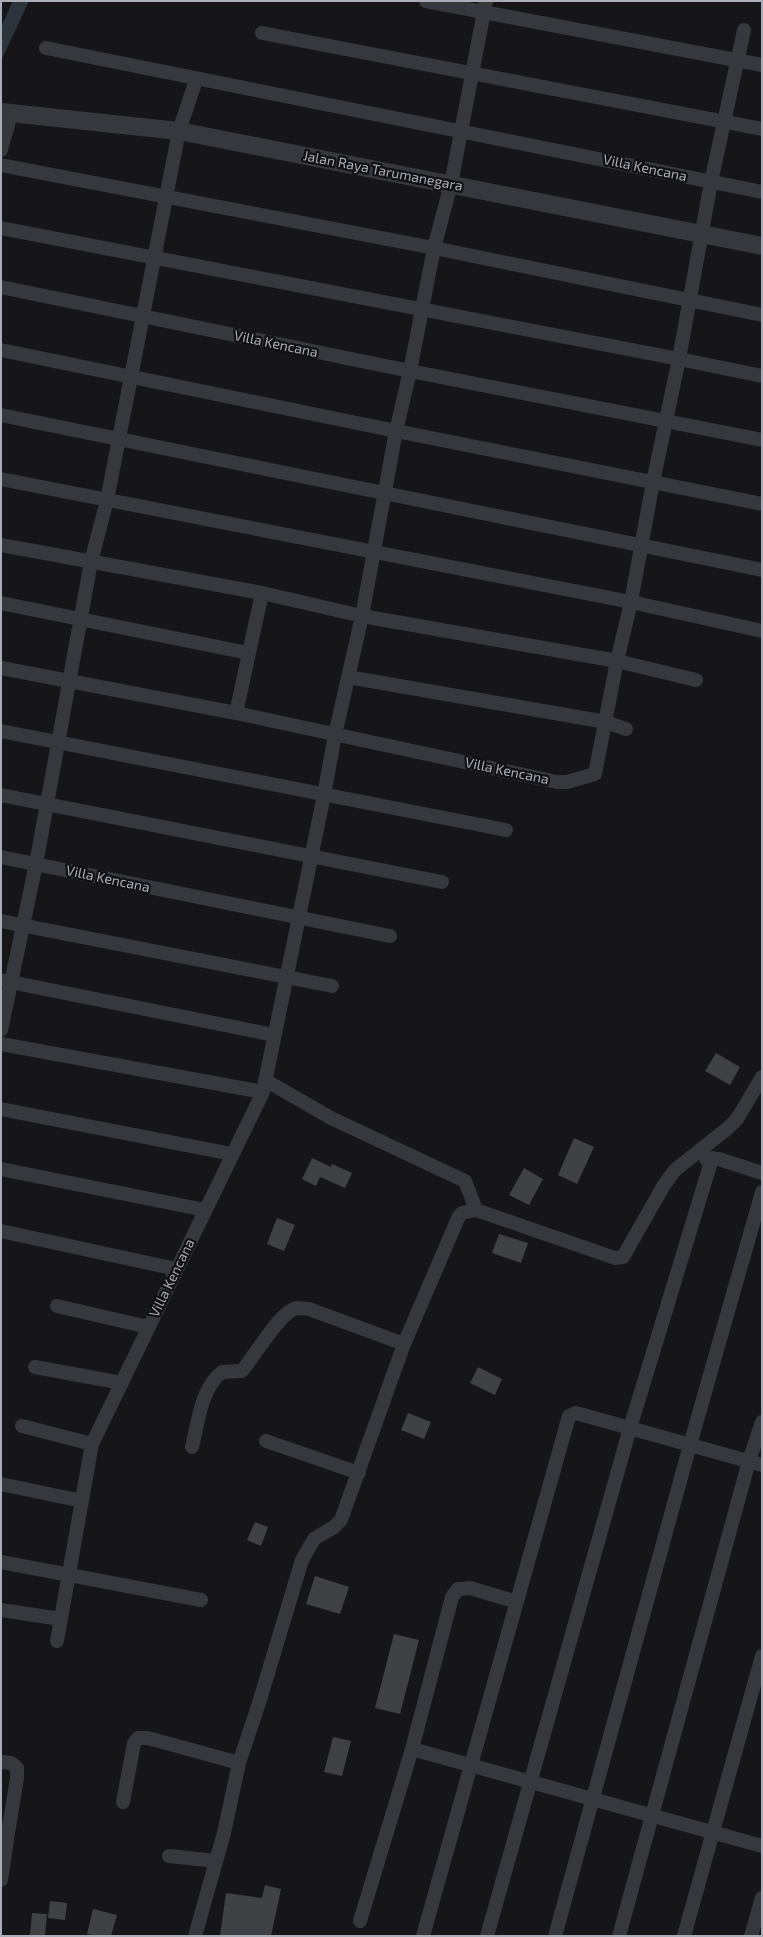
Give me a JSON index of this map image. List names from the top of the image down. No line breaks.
{"streets":{"street":["Villa Kencana","Jalan Raya Tarumanegara"]},"crossings":[["Villa Kencana","Jalan Raya Tarumanegara"]]}
